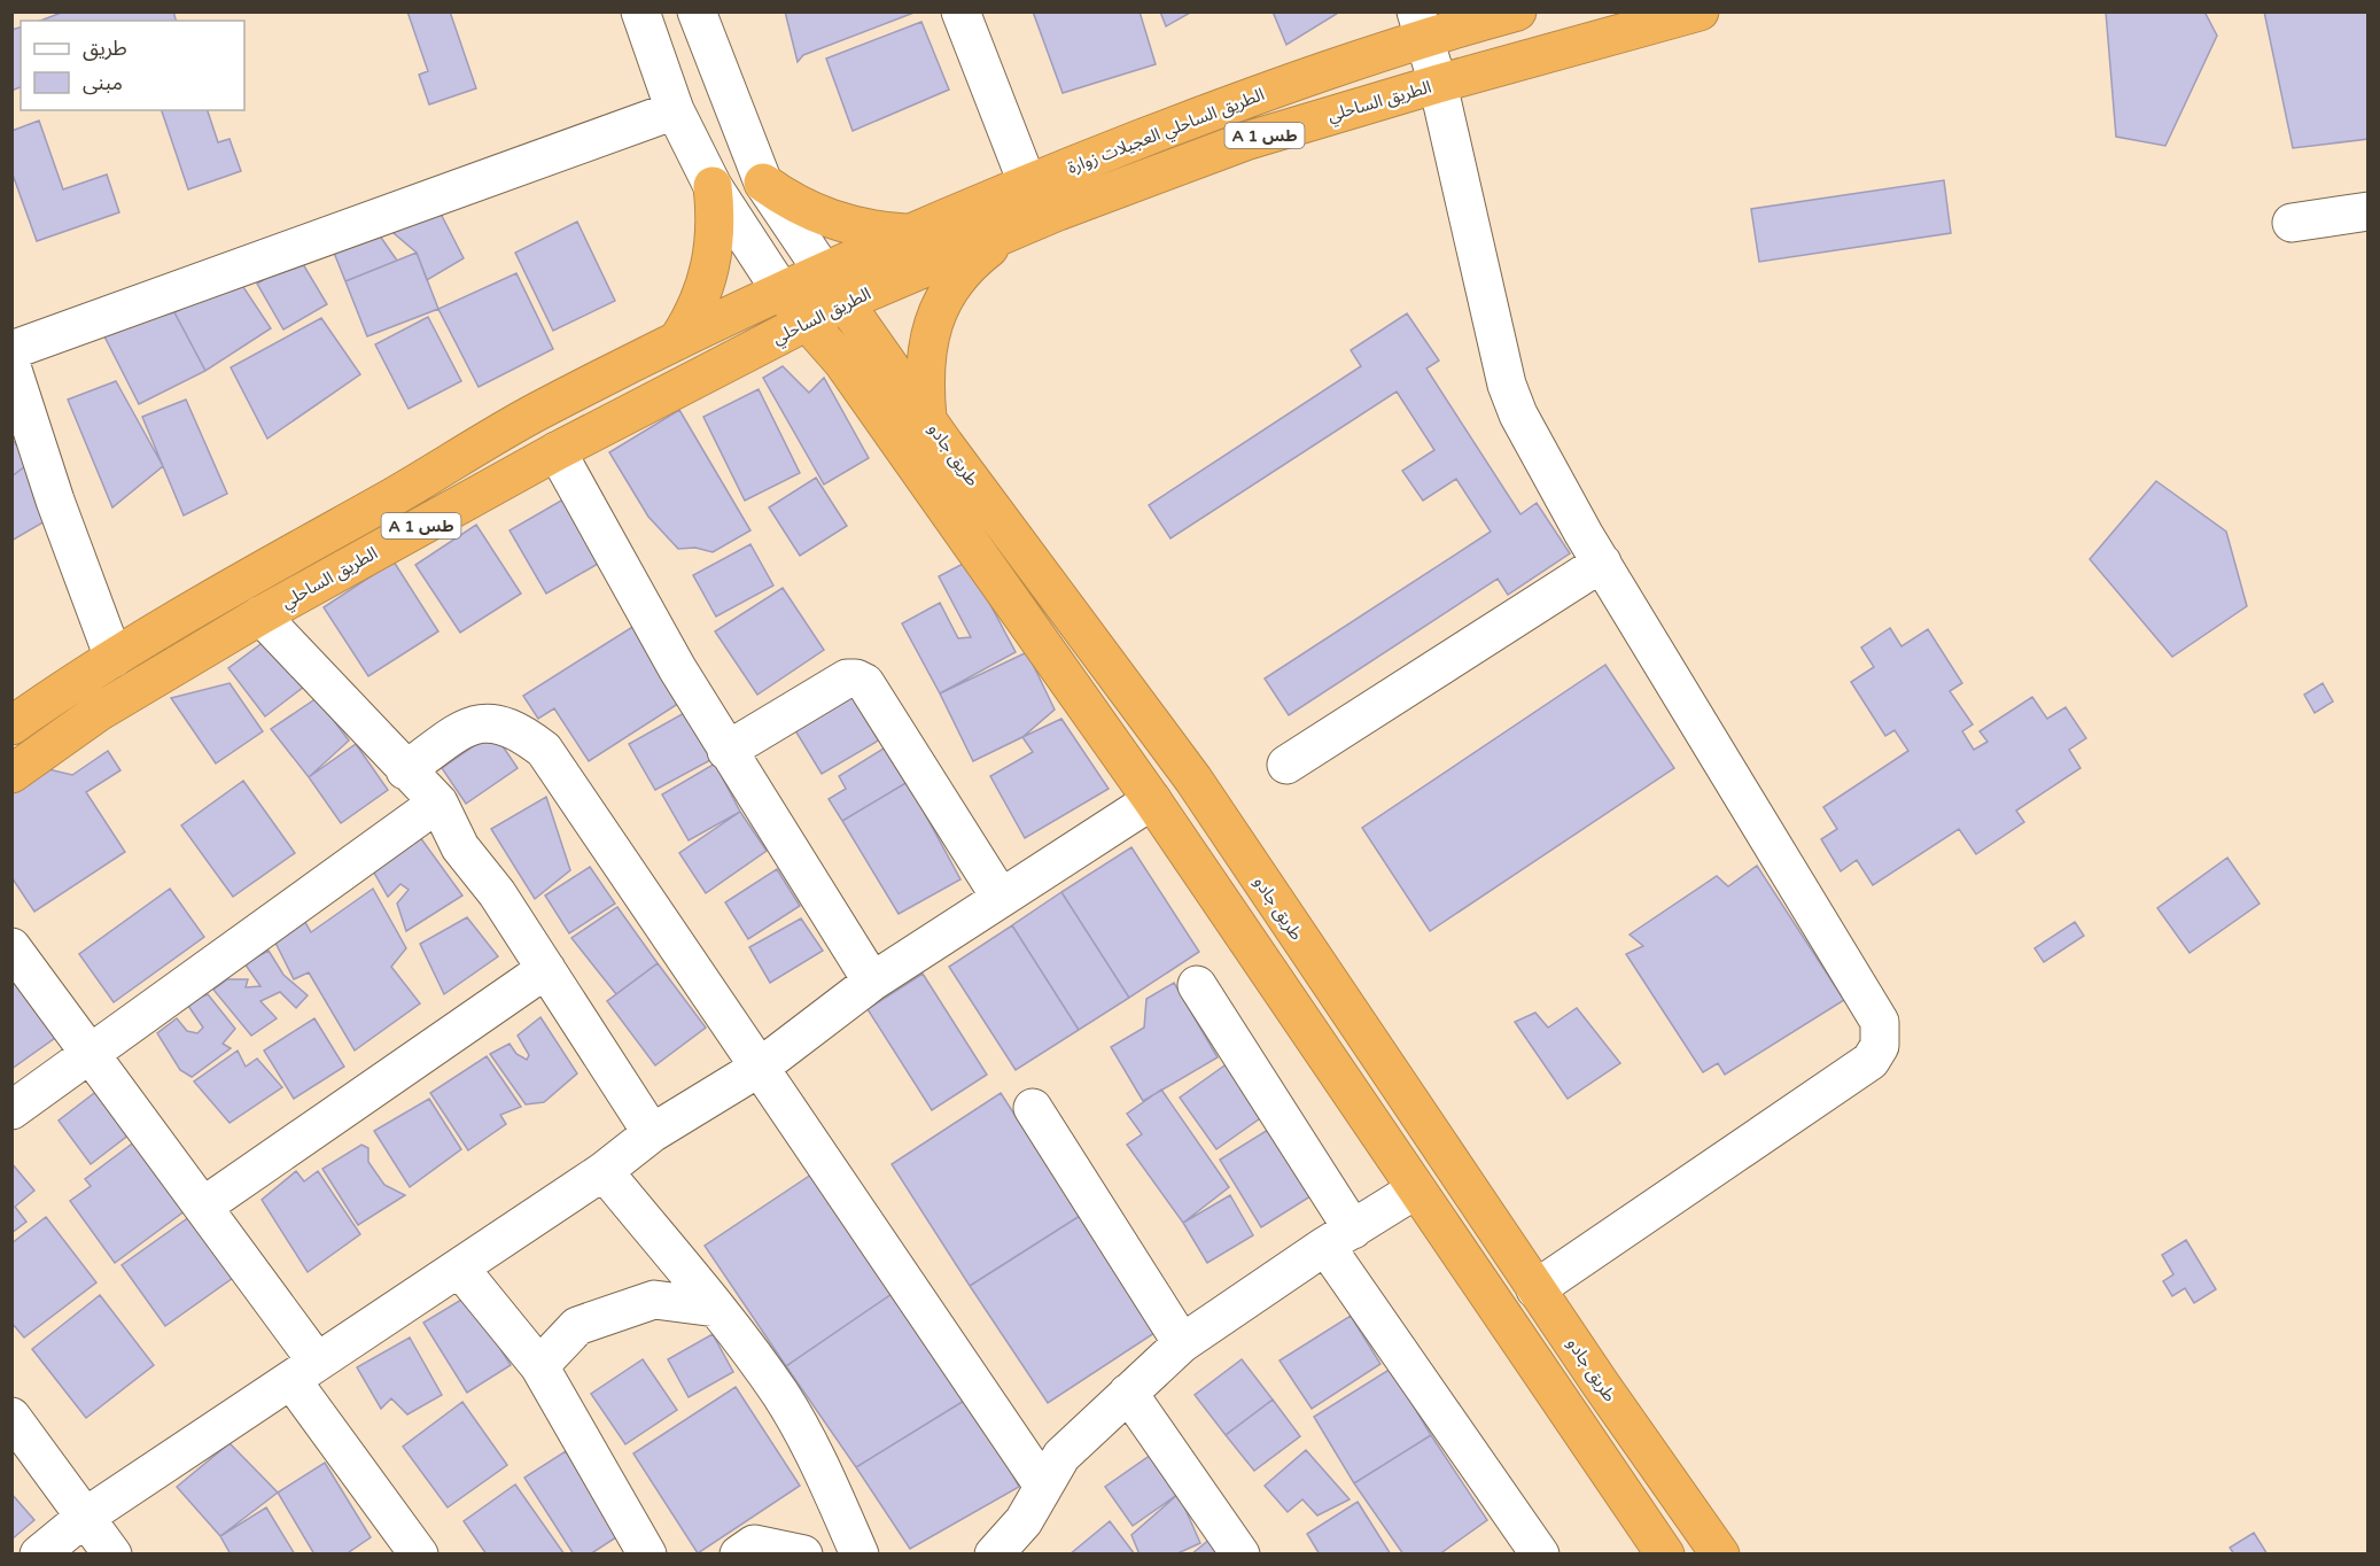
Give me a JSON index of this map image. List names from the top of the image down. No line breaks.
{"streets":{"highway":["الطريق الساحلي","الطريق الساحلي العجيلات زوارة","A 1 طس","طريق جادو"]},"crossings":[["الطريق الساحلي","طريق جادو"],["الطريق الساحلي العجيلات زوارة","A 1 طس"],["الطريق الساحلي العجيلات زوارة","طريق جادو"],["A 1 طس","طريق جادو"]],"legend":["طريق","مبنى"]}
